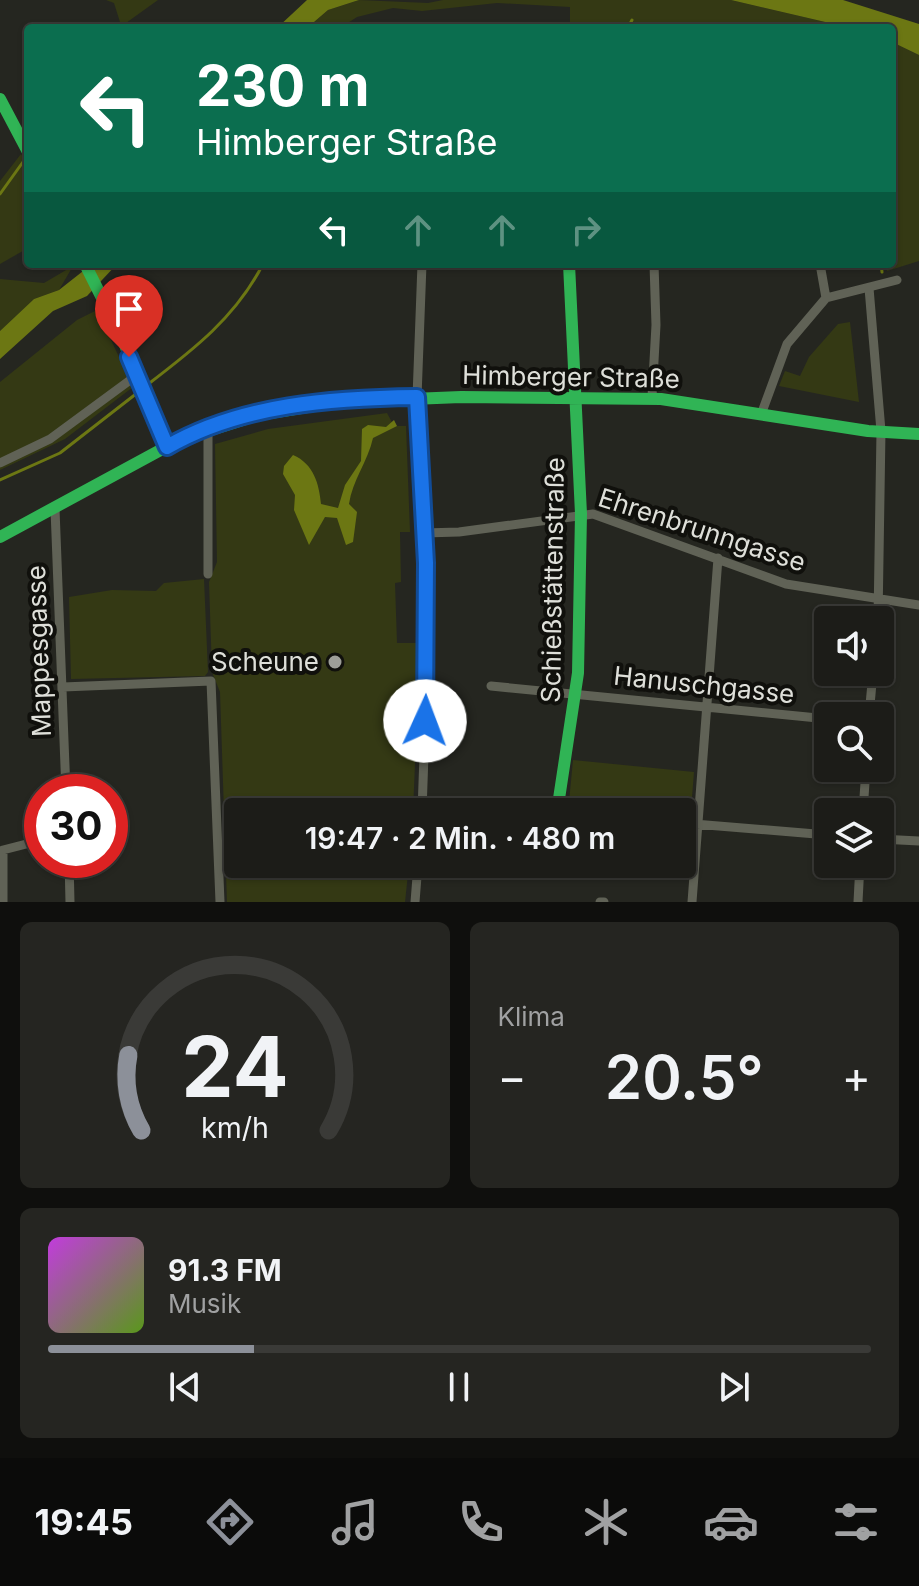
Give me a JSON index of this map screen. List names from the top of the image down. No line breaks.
{"streets":{"main road":["Himberger Straße","Schießstättenstraße"],"street":["Ehrenbrunngasse","Mappesgasse","Hanuschgasse"]},"crossings":[["Himberger Straße","Schießstättenstraße"],["Himberger Straße","Mappesgasse"],["Ehrenbrunngasse","Schießstättenstraße"],["Schießstättenstraße","Hanuschgasse"]],"places":["Scheune"],"page":{"turn":["230 m","Himberger Straße"],"limit":"30","trip":"19:47 · 2 Min. · 480 m","tile":"Klima","heat":["−","20.5°","+"],"song":["91.3 FM","Musik"],"tabs":"19:45","gauge":["24","km/h"]}}
